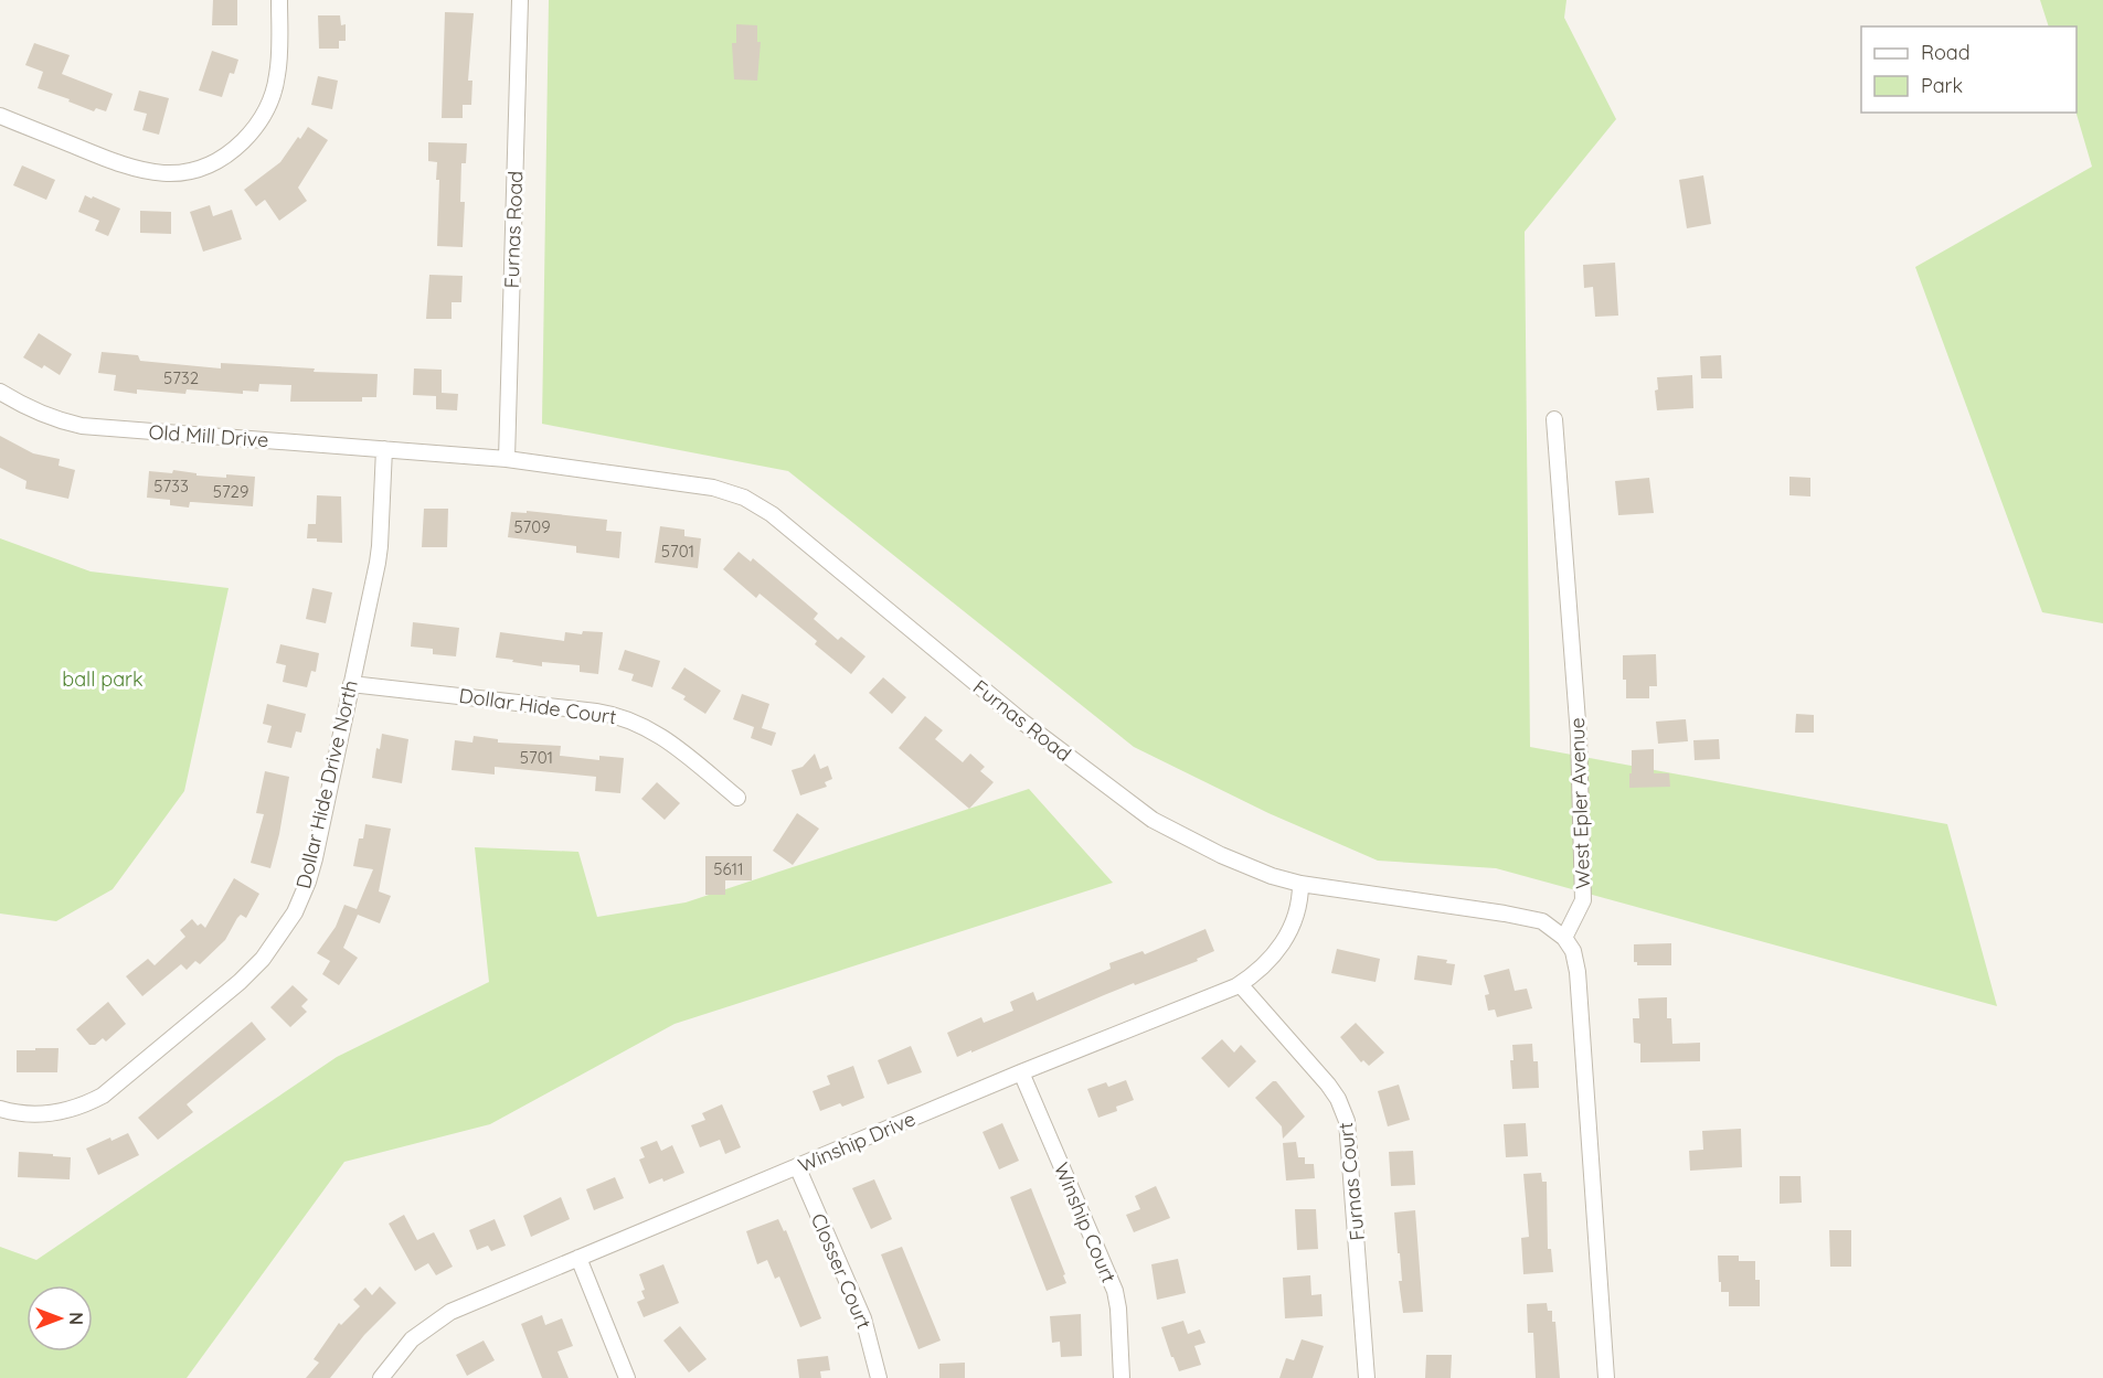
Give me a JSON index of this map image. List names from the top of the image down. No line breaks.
{"streets":{"street":["Furnas Road","Old Mill Drive","Dollar Hide Court","Dollar Hide Drive North","West Epler Avenue","Winship Drive","Furnas Court","Winship Court","Closser Court"]},"crossings":[["Furnas Road","Old Mill Drive"],["Furnas Road","West Epler Avenue"],["Furnas Road","Winship Drive"],["Old Mill Drive","Dollar Hide Drive North"],["Dollar Hide Court","Dollar Hide Drive North"],["Winship Drive","Furnas Court"],["Winship Drive","Winship Court"],["Winship Drive","Closser Court"]],"parks":["ball park"],"house_numbers":["5732","5733","5729","5709","5701","5701","5611"],"legend":["Road","Park"],"north":"right"}
